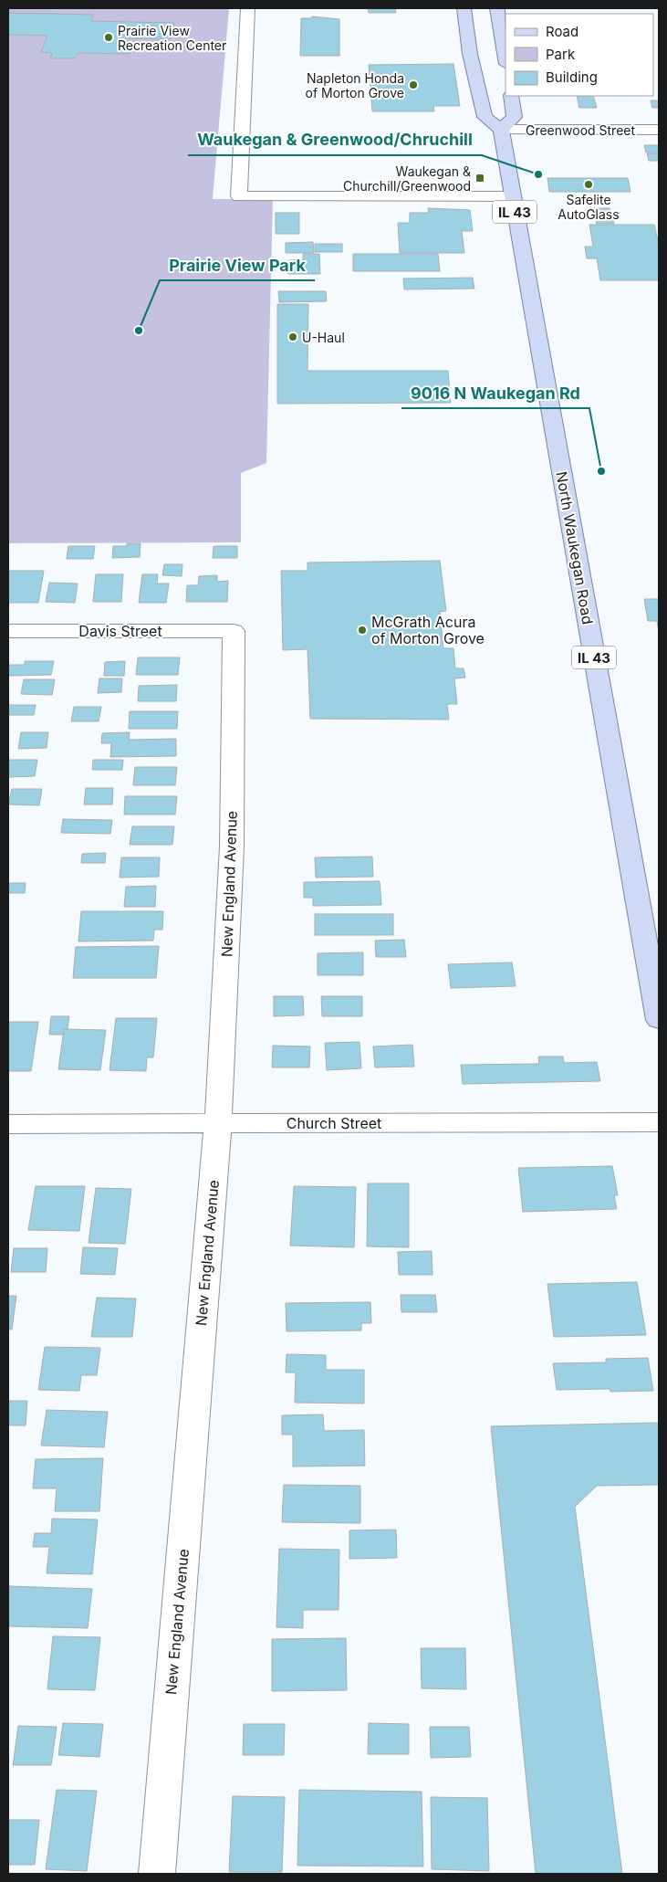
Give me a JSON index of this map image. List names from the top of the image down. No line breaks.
{"streets":{"main road":["IL 43","North Waukegan Road"],"street":["Greenwood Street","Davis Street","New England Avenue","Church Street"]},"crossings":[["Greenwood Street","North Waukegan Road"],["Davis Street","New England Avenue"],["New England Avenue","Church Street"]],"places":{"other":["Prairie View Recreation Center","Napleton Honda of Morton Grove","Waukegan & Greenwood/Chruchill","Safelite AutoGlass","Prairie View Park","U-Haul","9016 N Waukegan Rd","McGrath Acura of Morton Grove"],"transit":["Waukegan & Churchill/Greenwood"]},"legend":["Road","Park","Building"]}
